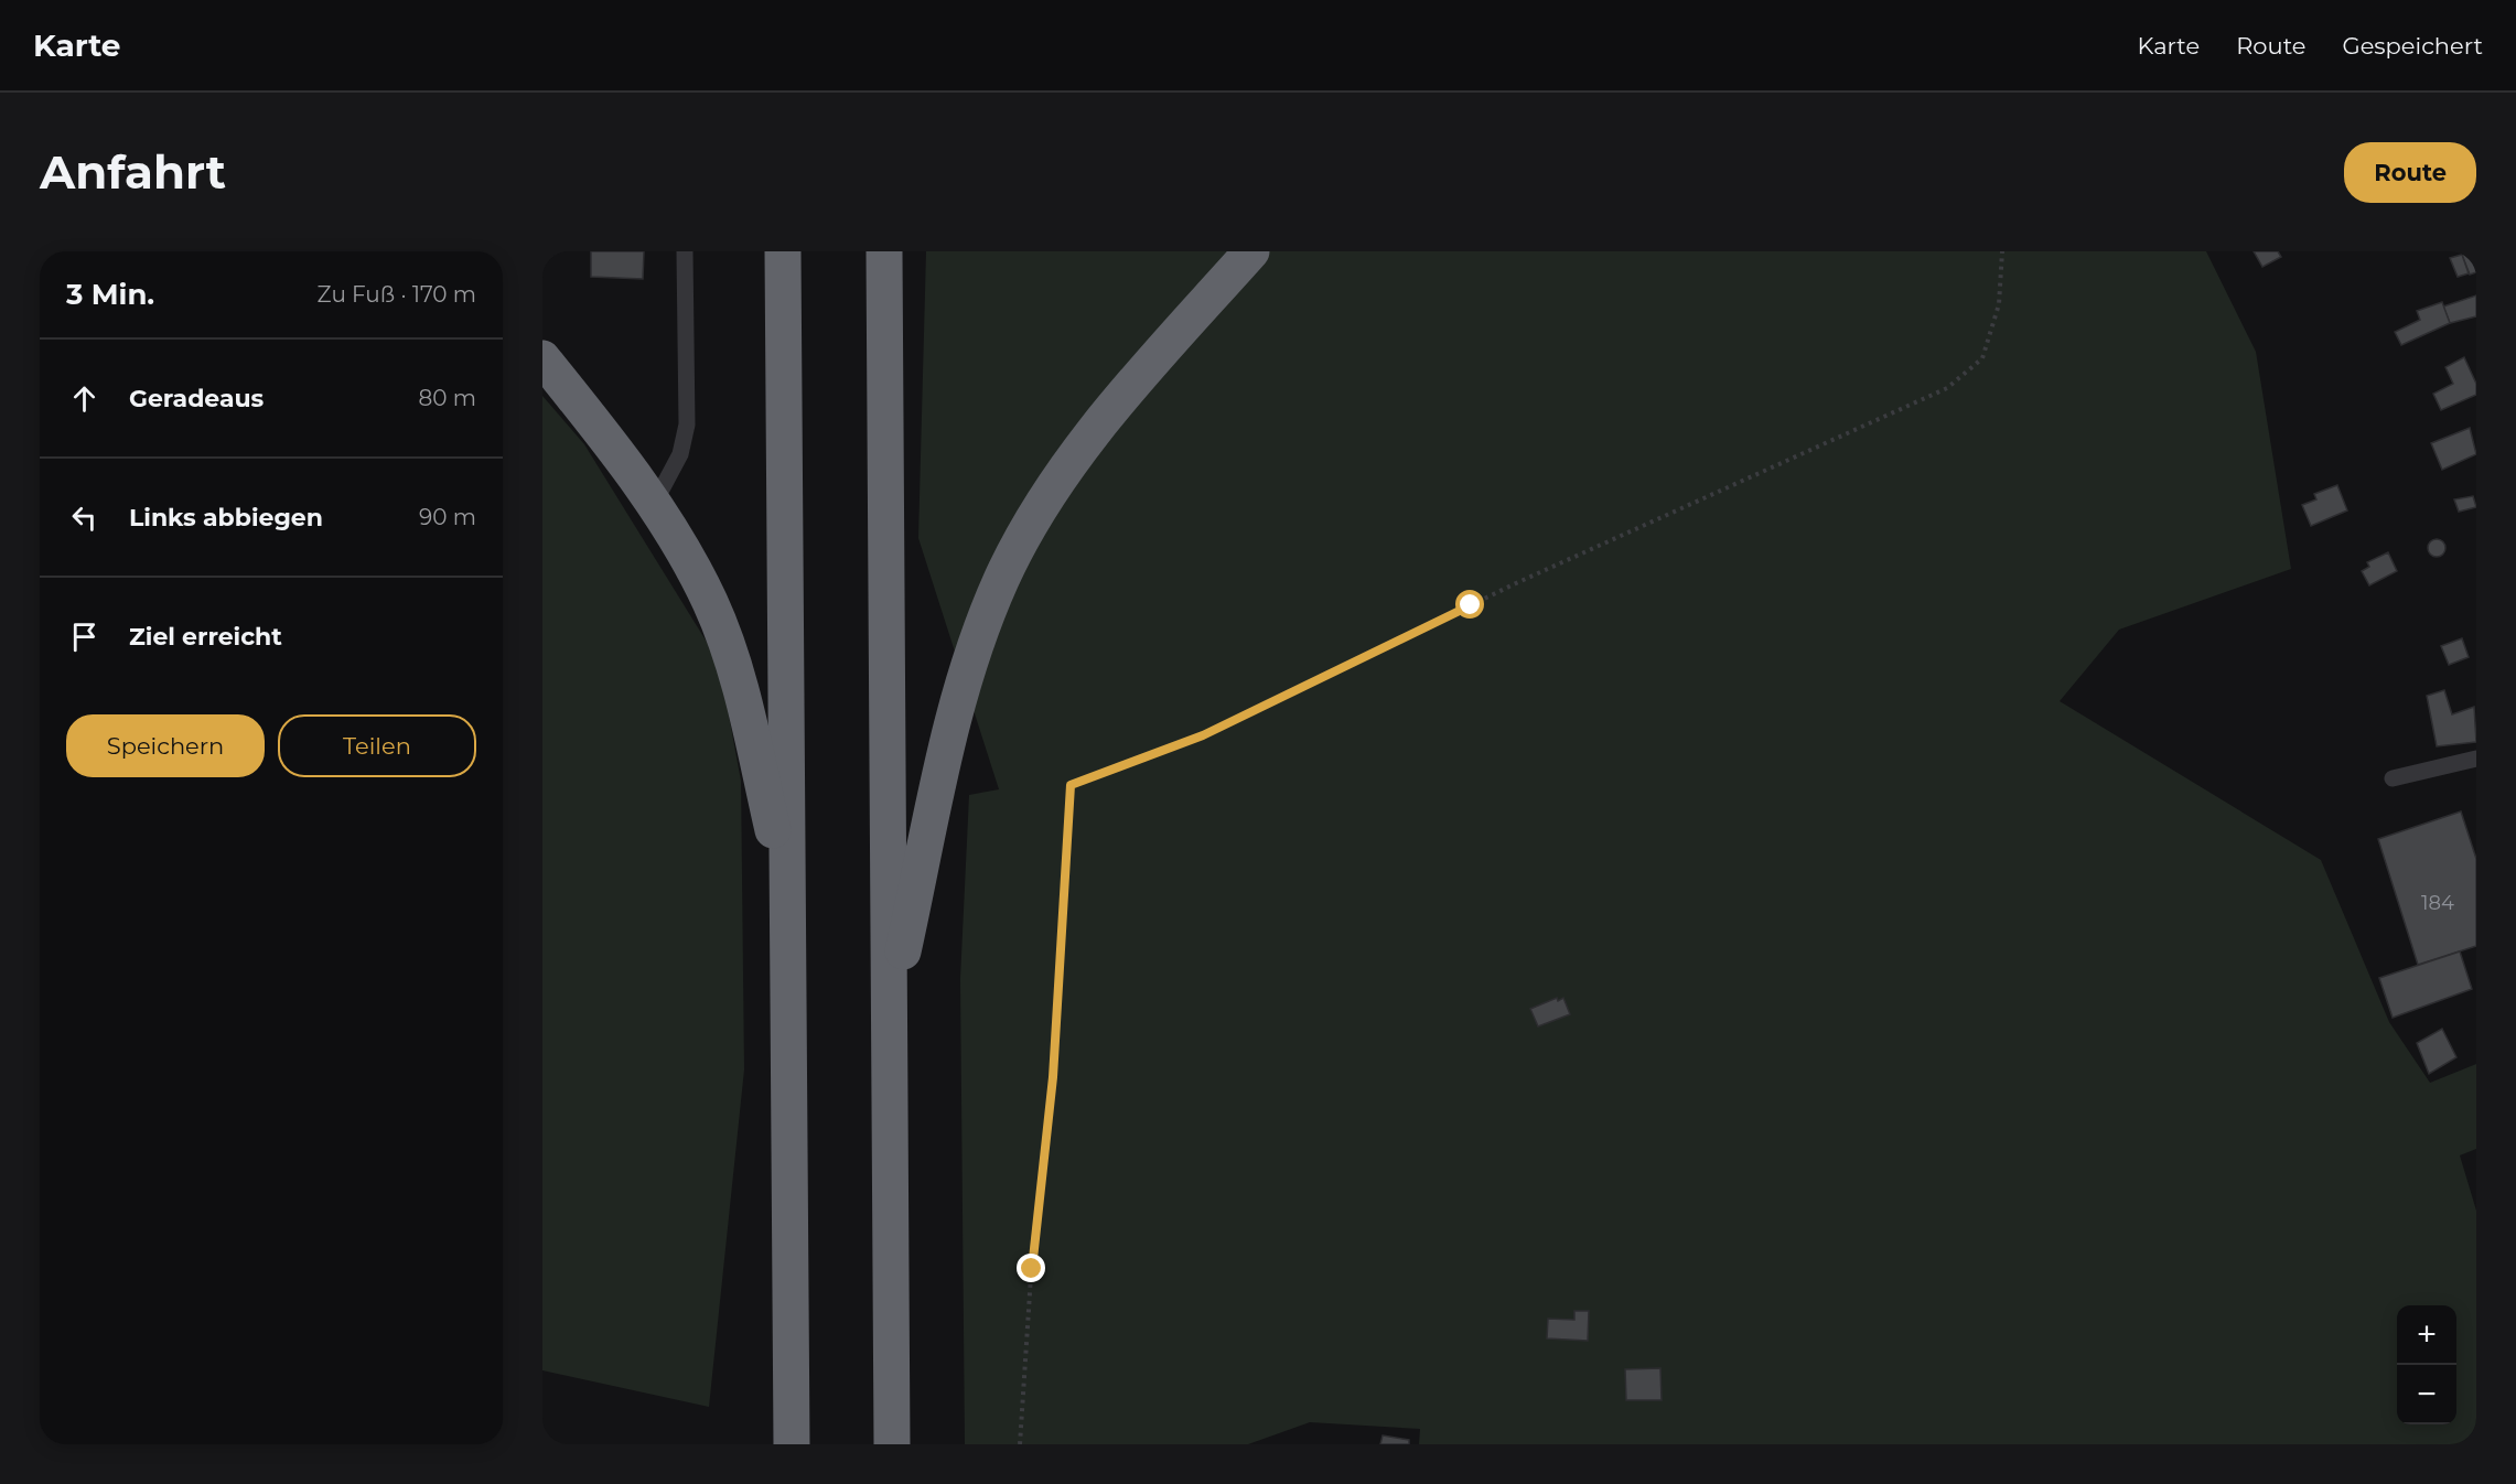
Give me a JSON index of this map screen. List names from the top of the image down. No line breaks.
{"house_numbers":["184"],"page":{"header":"Karte","nav":["Karte","Route","Gespeichert"],"buttons":["Route",["Speichern","Teilen"]],"title":"Anfahrt","heading":["3 Min.","Zu Fuß · 170 m"],"list":[["Geradeaus","80 m"],["Links abbiegen","90 m"],"Ziel erreicht"],"map_buttons":["+","−"]}}
